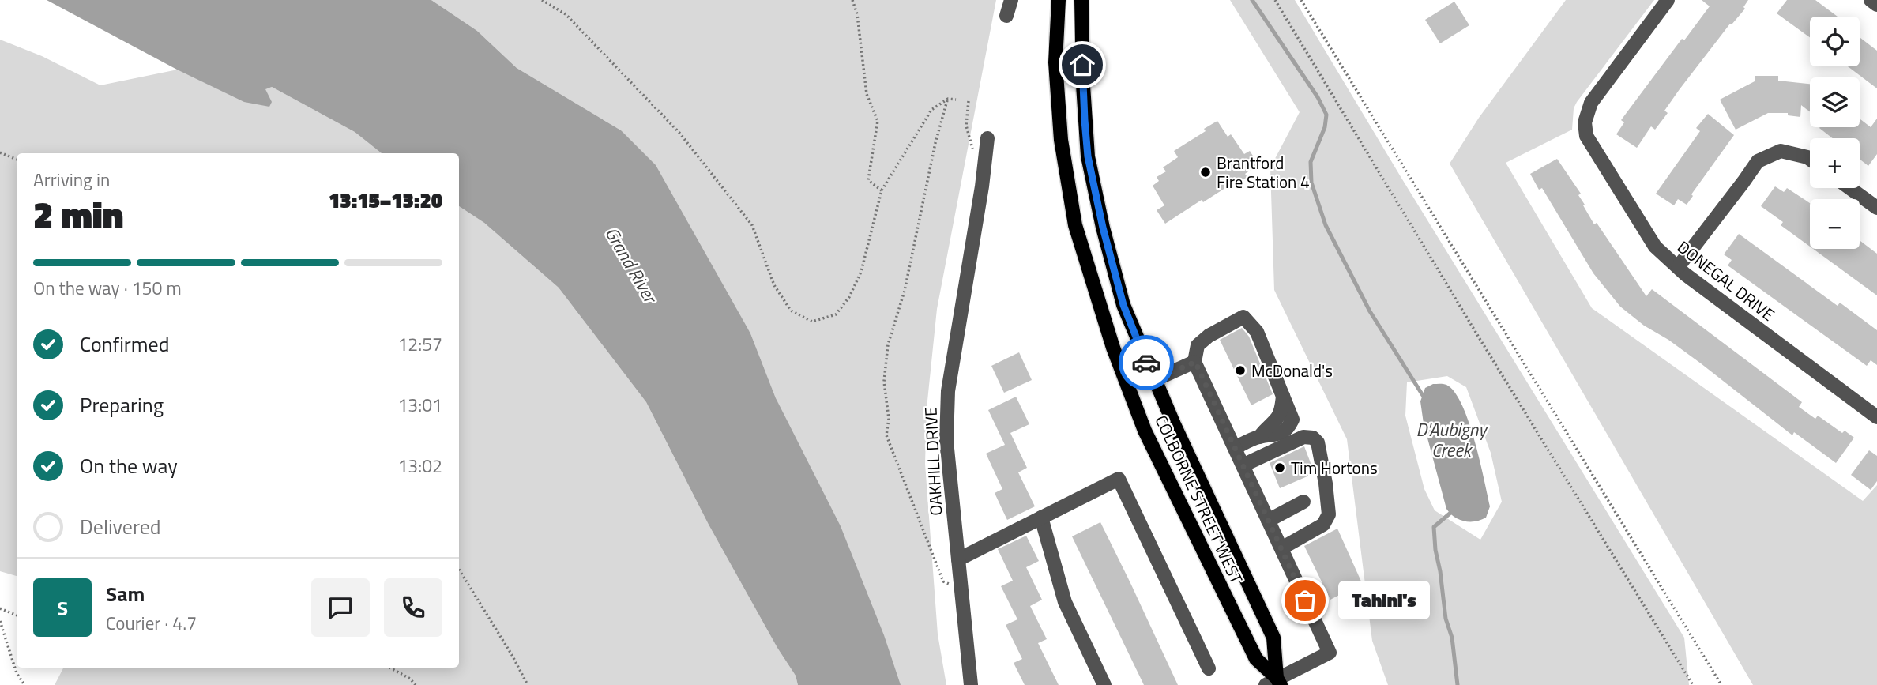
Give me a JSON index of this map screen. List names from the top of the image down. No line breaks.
{"streets":{"main road":["COLBORNE STREET WEST"],"street":["DONEGAL DRIVE","OAKHILL DRIVE"]},"water":["Grand River","D'Aubigny Creek"],"places":["Brantford Fire Station 4","McDonald's","Tim Hortons","Tahini's"],"page":{"map_buttons":["+","−"],"heading":["2 min","Arriving in","13:15–13:20"],"panel":["Sam","Courier · 4.7"],"bar":"On the way · 150 m","list":[["Confirmed","12:57"],["Preparing","13:01"],["On the way","13:02"],"Delivered"],"round":"S","bubble":"Tahini's"}}
